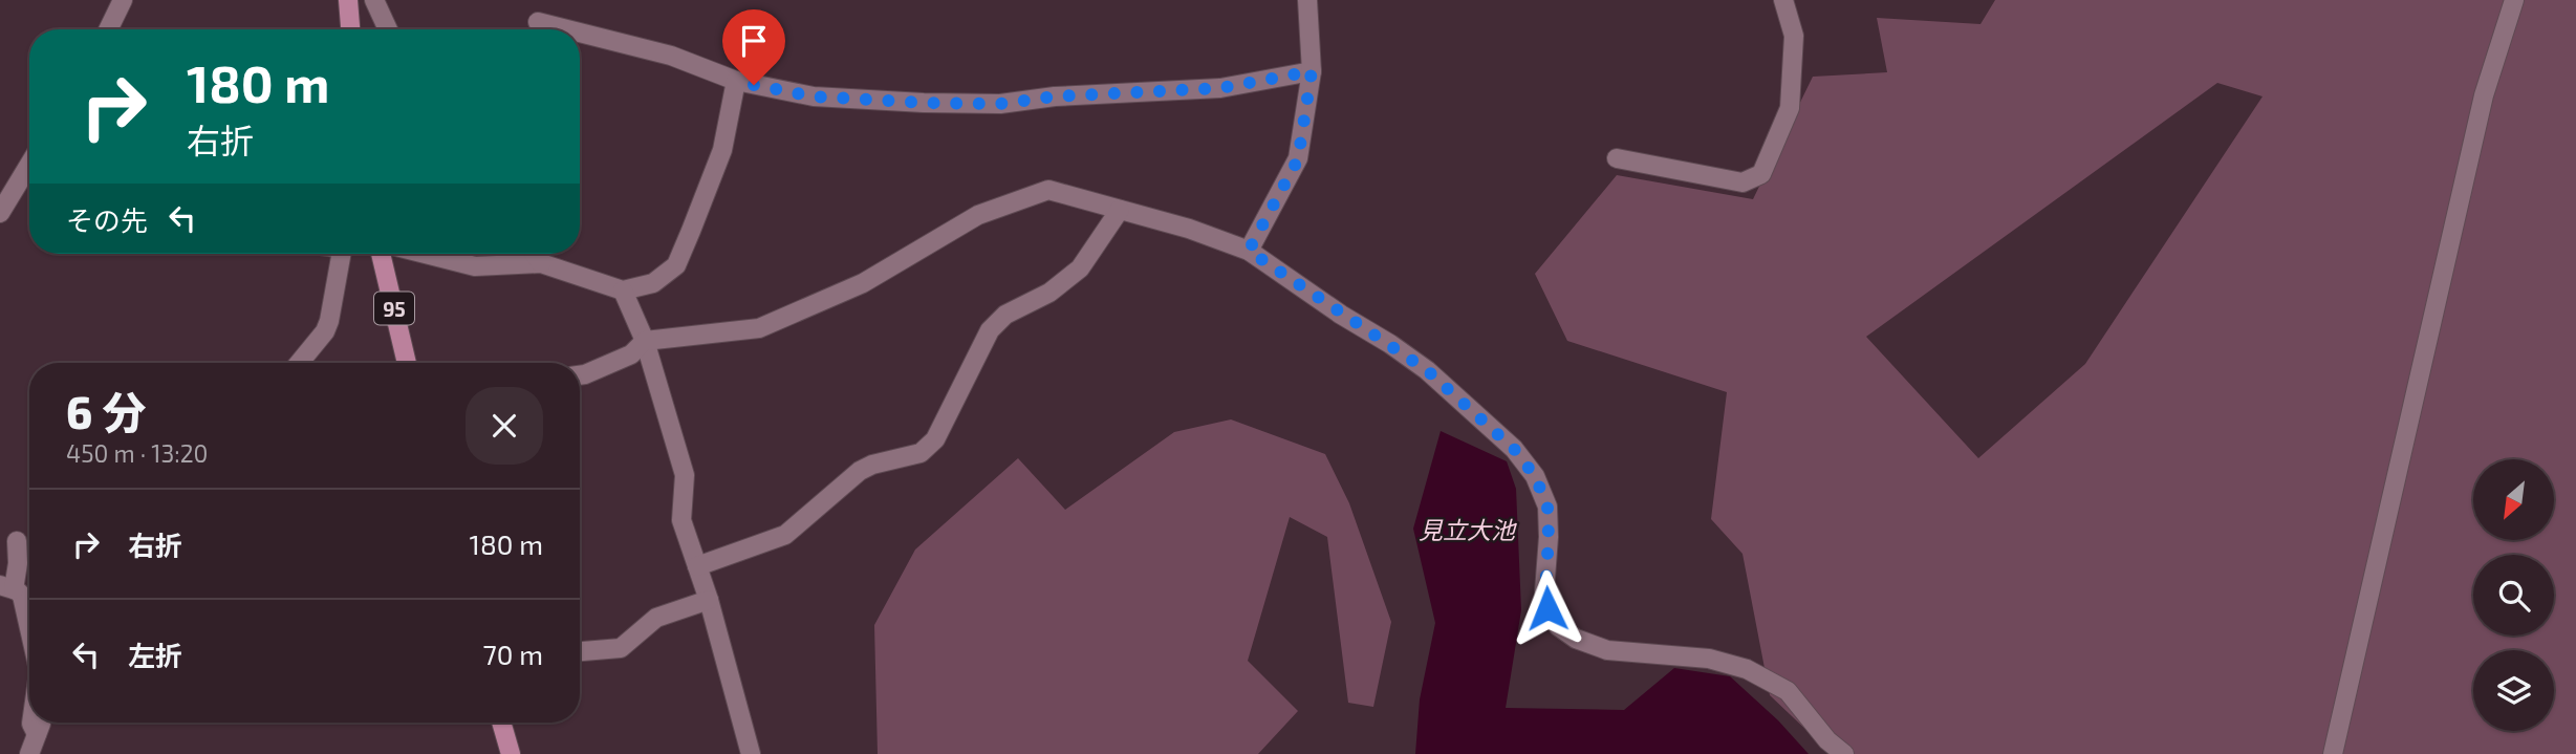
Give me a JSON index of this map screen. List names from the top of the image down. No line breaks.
{"streets":{"main road":["95"]},"water":["見立大池"],"north":"bottom left","page":{"turn":["180 m","右折"],"then":"その先","heading":["6 分","450 m · 13:20"],"list":[{"name":"右折","value":"180 m"},{"name":"左折","value":"70 m"}]}}
